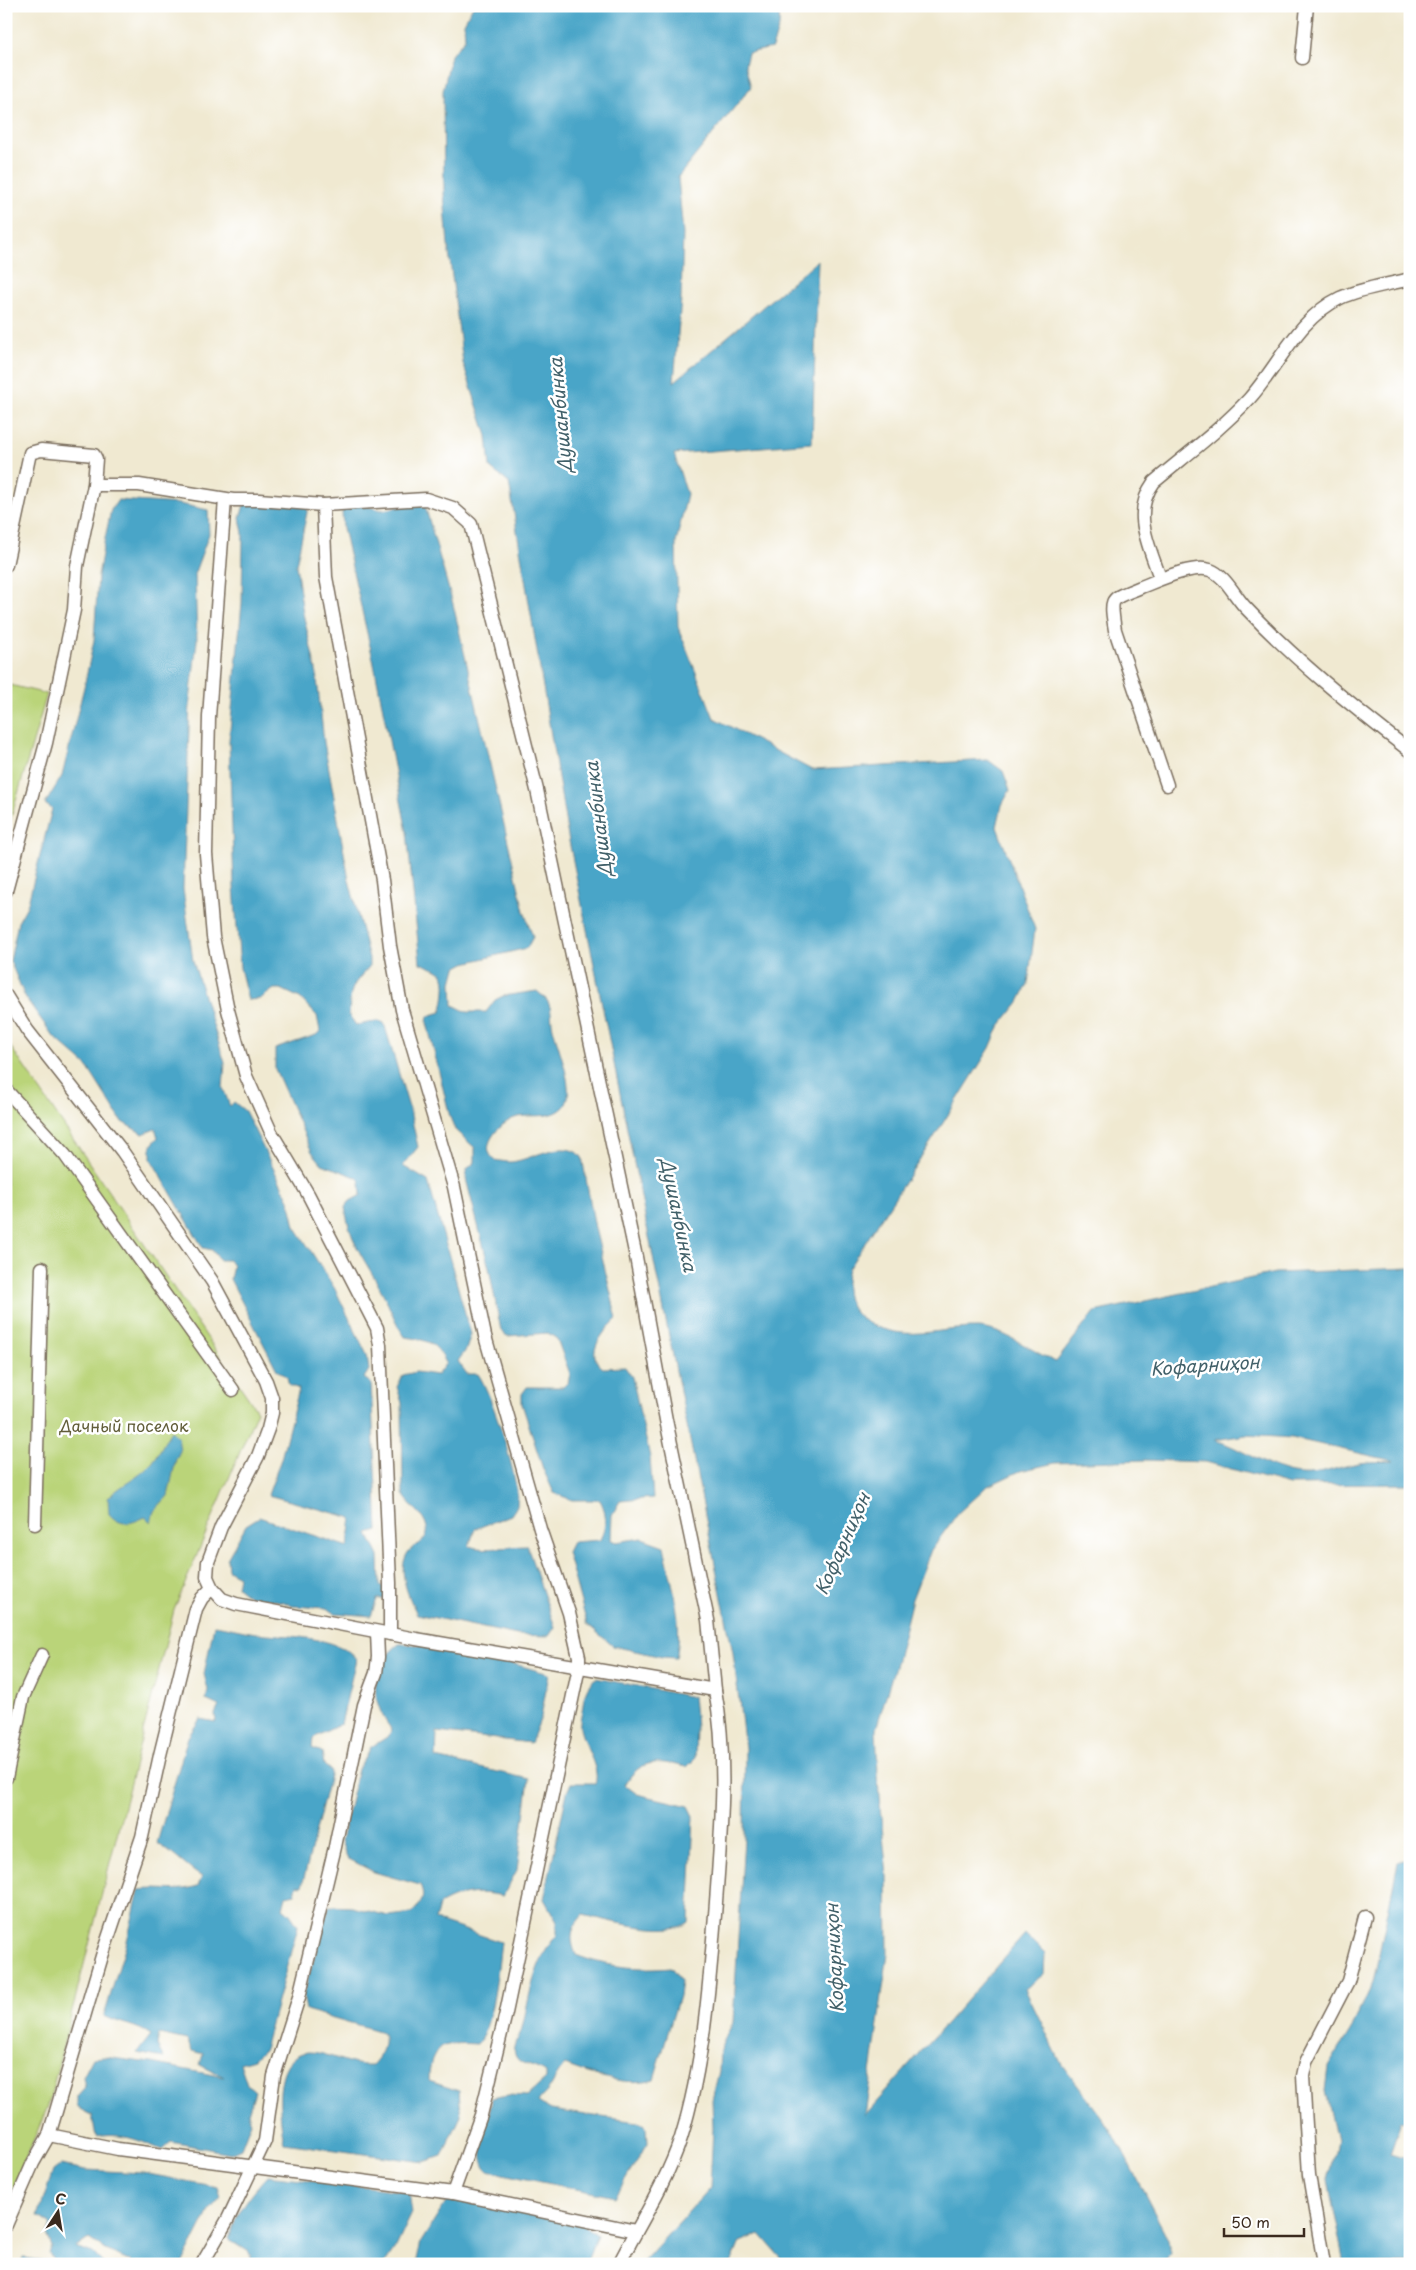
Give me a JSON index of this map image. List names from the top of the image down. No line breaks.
{"water":["Душанбинка","Кофарниҳон"],"parks":["Дачный поселок"],"scale_bar":"50 m","north":"top"}
